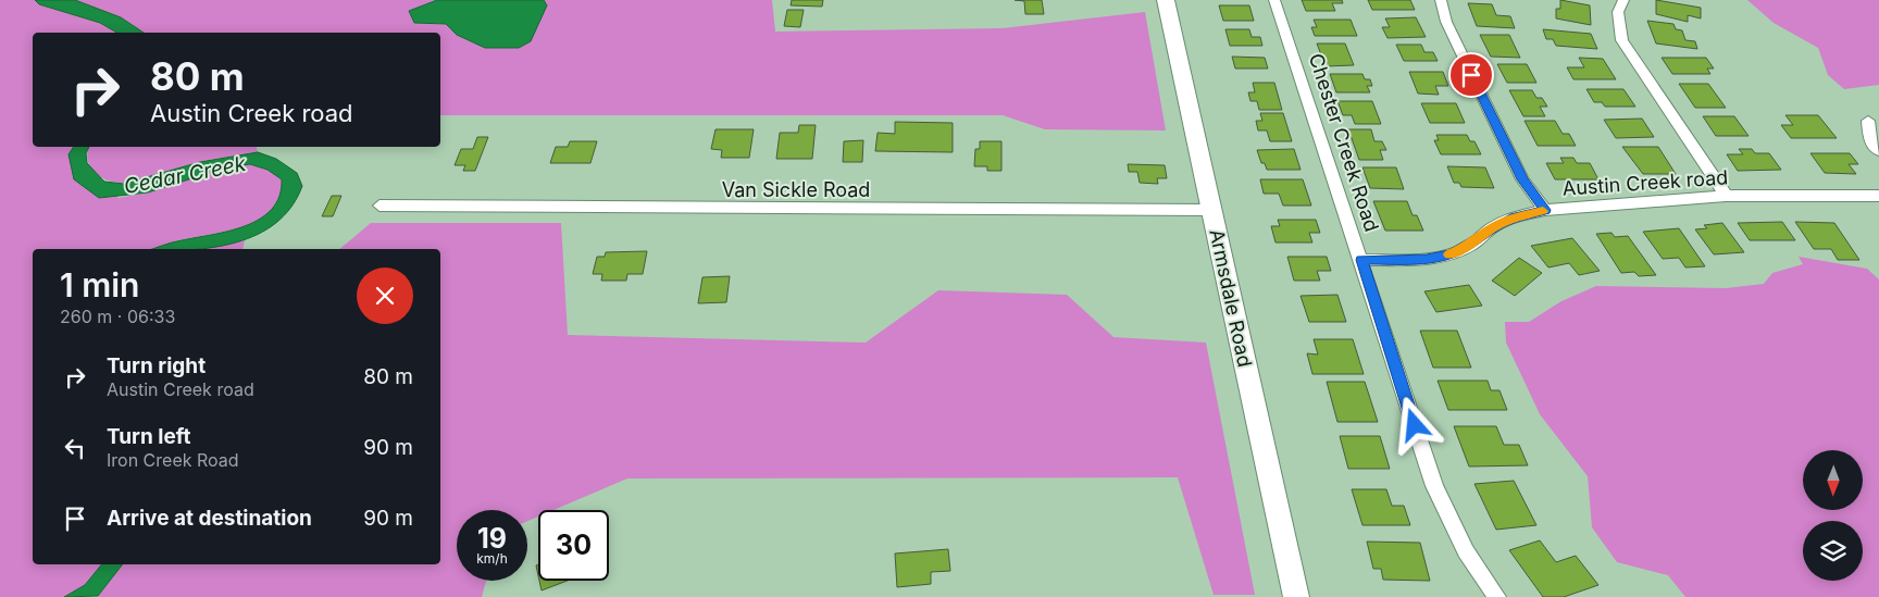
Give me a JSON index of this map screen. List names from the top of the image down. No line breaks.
{"streets":{"street":["Chester Creek Road","Austin Creek road","Van Sickle Road","Armsdale Road"]},"crossings":[["Chester Creek Road","Austin Creek road"],["Van Sickle Road","Armsdale Road"]],"water":["Cedar Creek"],"north":"bottom","page":{"turn":["80 m","Austin Creek road"],"heading":["1 min","260 m · 06:33"],"list":[{"name":"Turn right","note":"Austin Creek road","value":"80 m"},{"name":"Turn left","note":"Iron Creek Road","value":"90 m"},{"name":"Arrive at destination","value":"90 m"}],"speed":"19 km/h","limit":"30"}}
